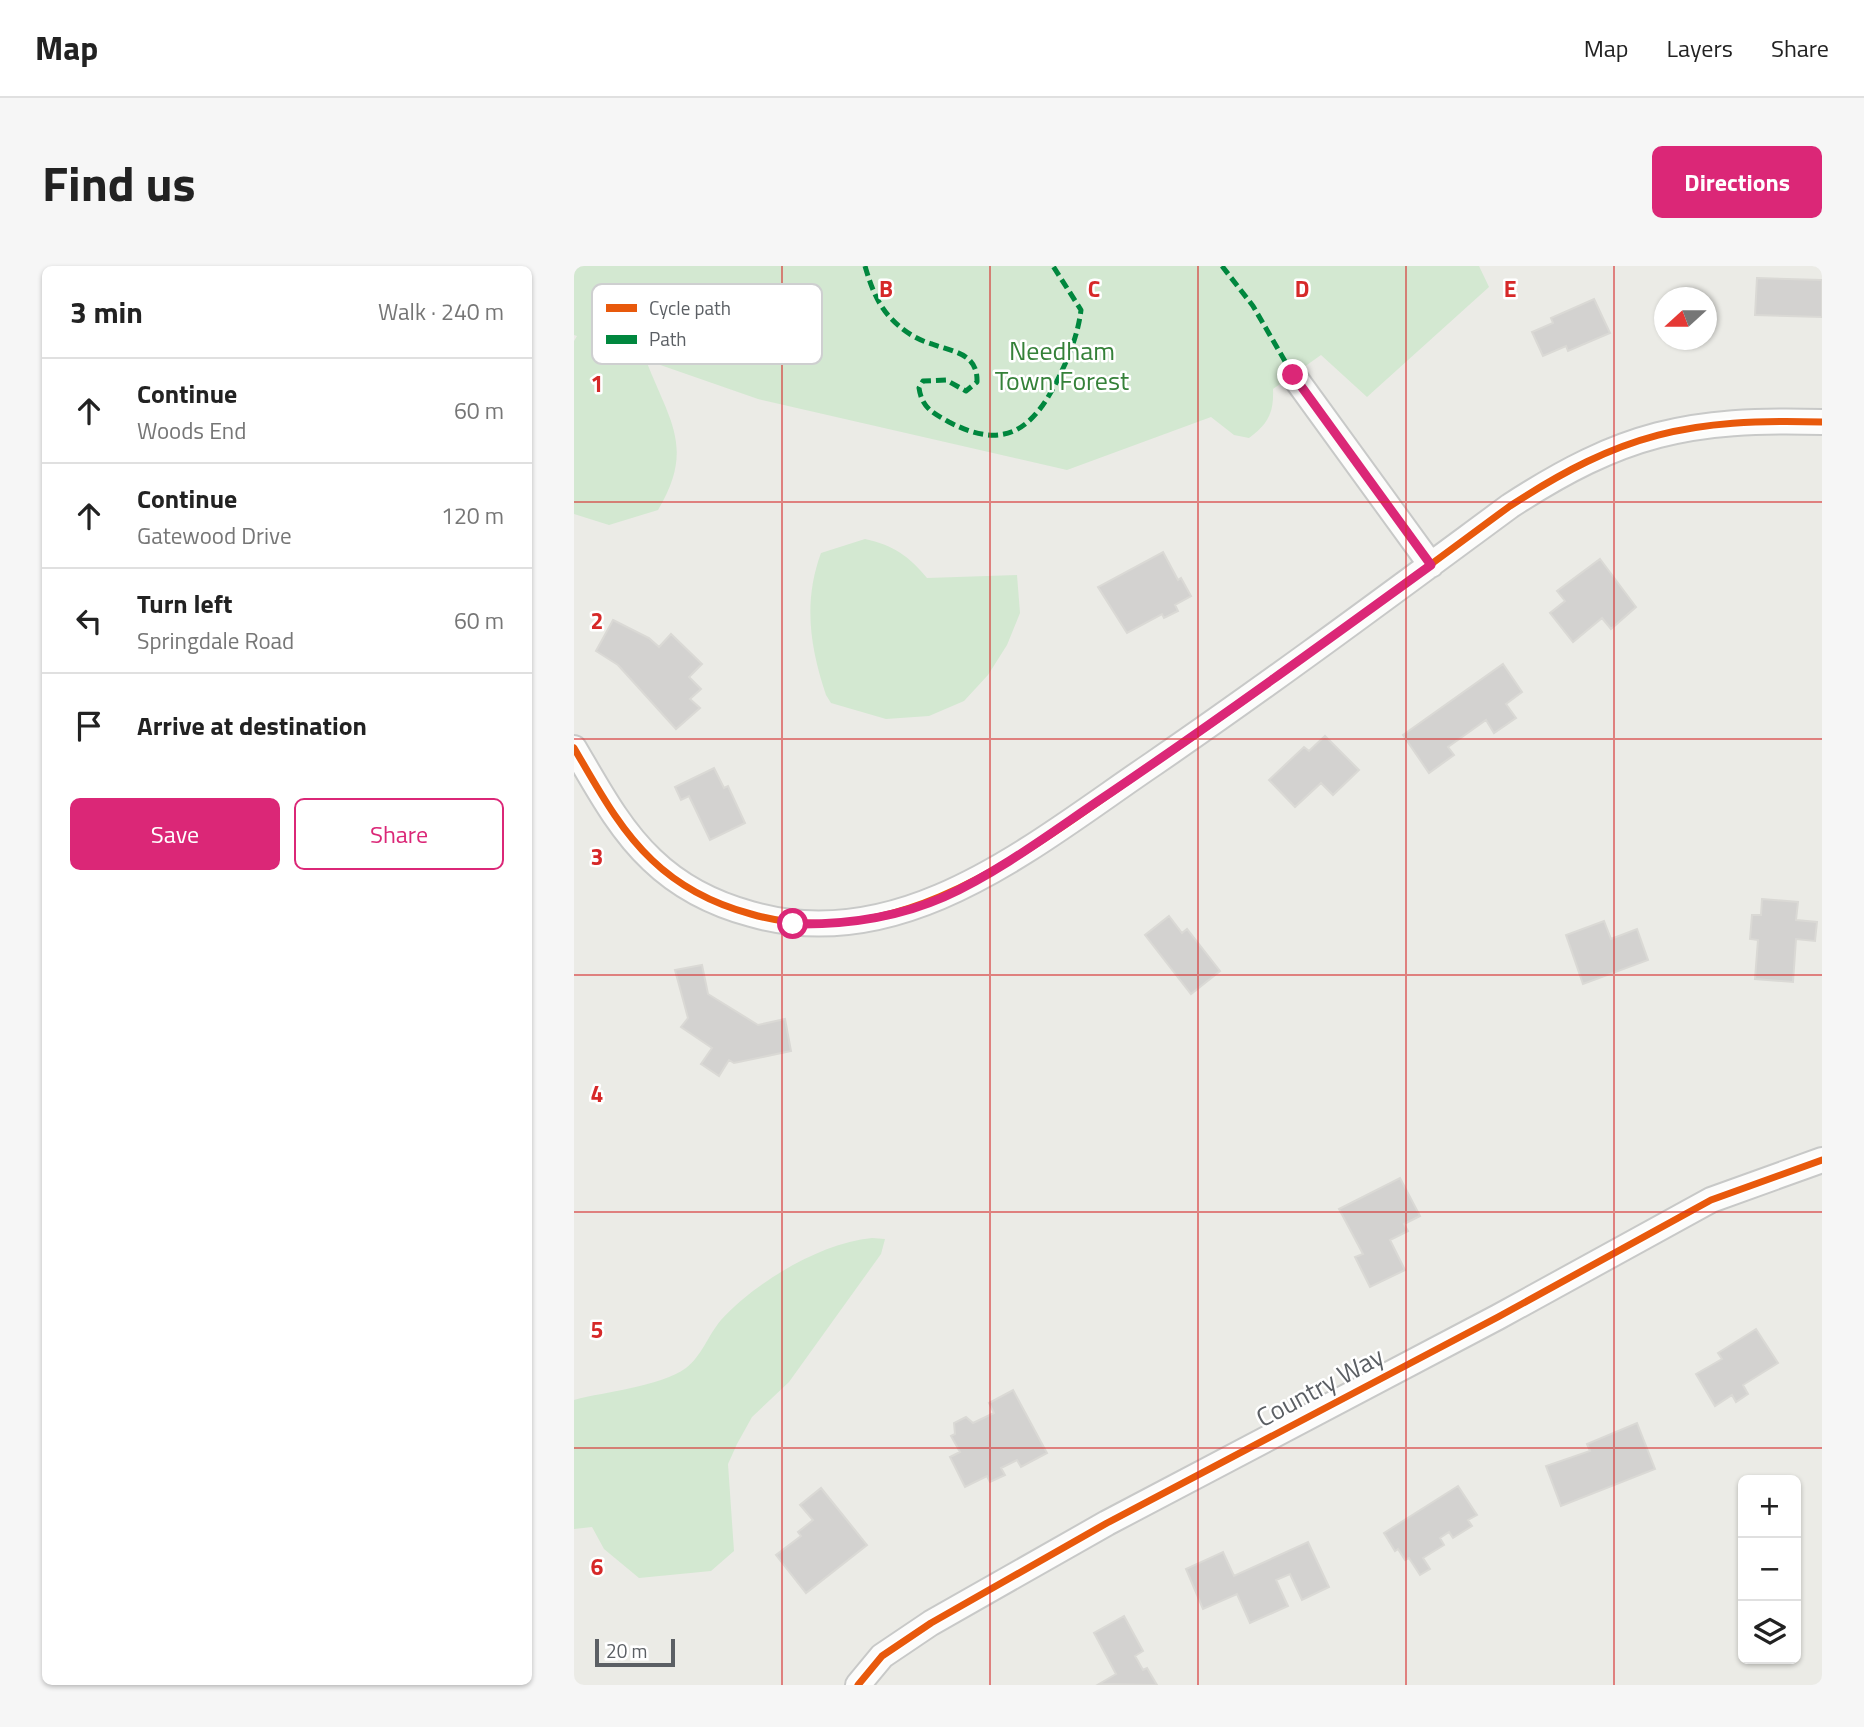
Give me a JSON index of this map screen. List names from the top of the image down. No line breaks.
{"streets":{"street":["Country Way"]},"parks":["Needham Town Forest"],"legend":["Cycle path","Path"],"scale_bar":"20 m","north":"left","page":{"header":"Map","nav":["Map","Layers","Share"],"title":"Find us","buttons":["Directions",["Save","Share"]],"heading":["3 min","Walk · 240 m"],"list":[["Continue","Woods End","60 m"],["Continue","Gatewood Drive","120 m"],["Turn left","Springdale Road","60 m"],"Arrive at destination"],"map_buttons":["+","−"],"scale":"20 m"},"grid":{"columns":["B","C","D","E"],"rows":["1","2","3","4","5","6"]}}
